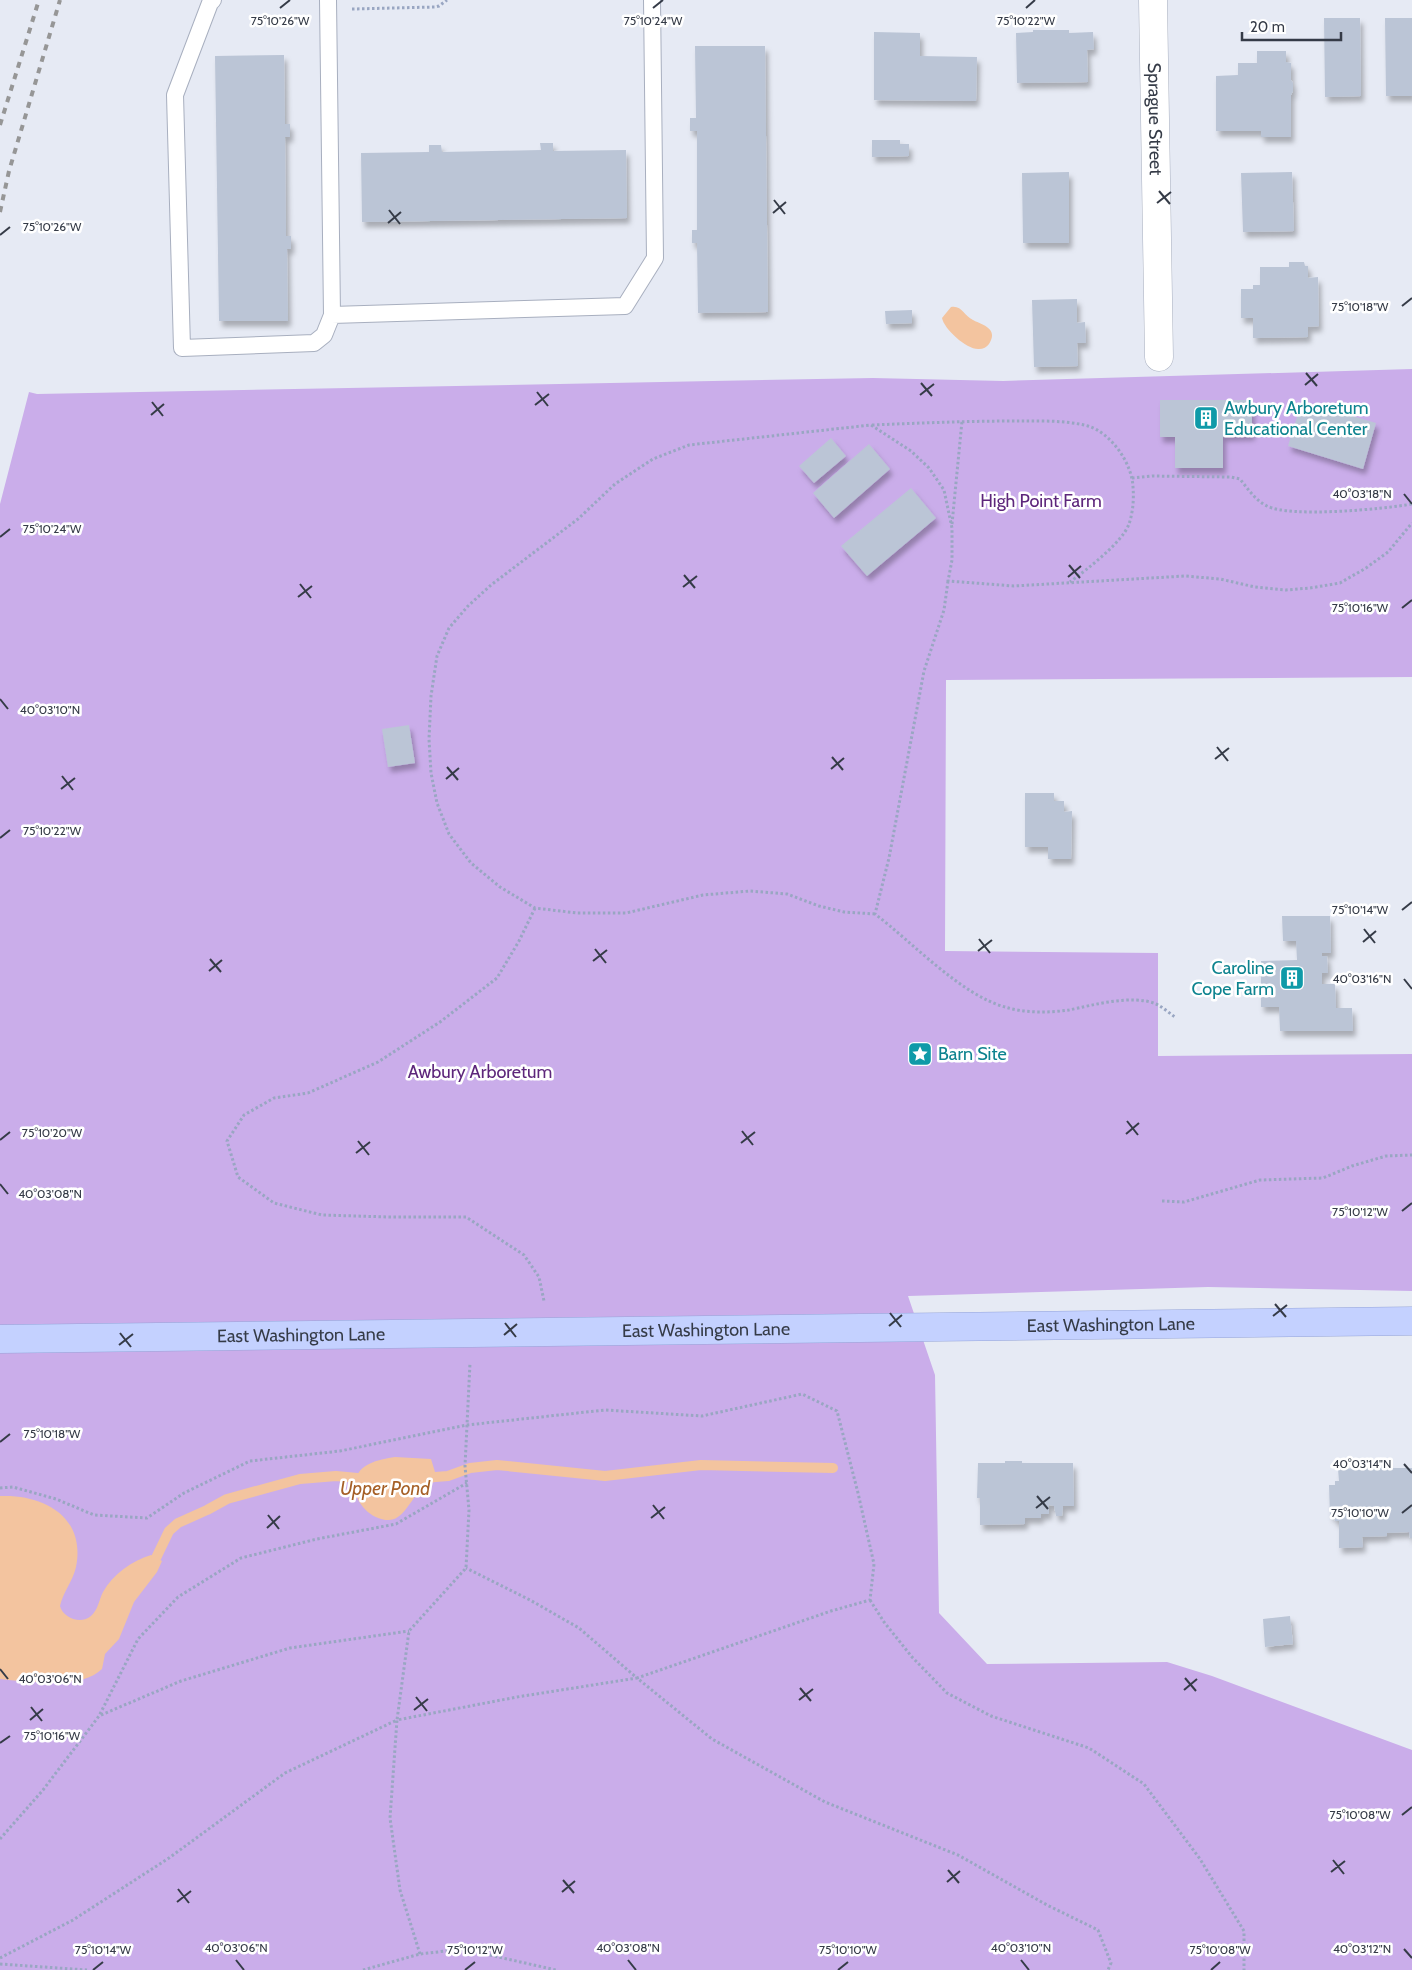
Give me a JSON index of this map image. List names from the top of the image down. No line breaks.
{"streets":{"main road":["East Washington Lane"],"street":["Sprague Street"]},"water":["Upper Pond"],"parks":["High Point Farm","Awbury Arboretum"],"places":{"building":["Awbury Arboretum Educational Center","Caroline Cope Farm"],"place":["Barn Site"]},"scale_bar":"20 m","coordinates":["75°10'22\"W","75°10'26\"W","75°10'24\"W","75°10'18\"W","40°03'18\"N","75°10'16\"W","40°03'10\"N","75°10'14\"W","40°03'16\"N","75°10'20\"W","40°03'08\"N","75°10'12\"W","40°03'14\"N","75°10'10\"W","40°03'06\"N","75°10'08\"W","40°03'12\"N"]}
